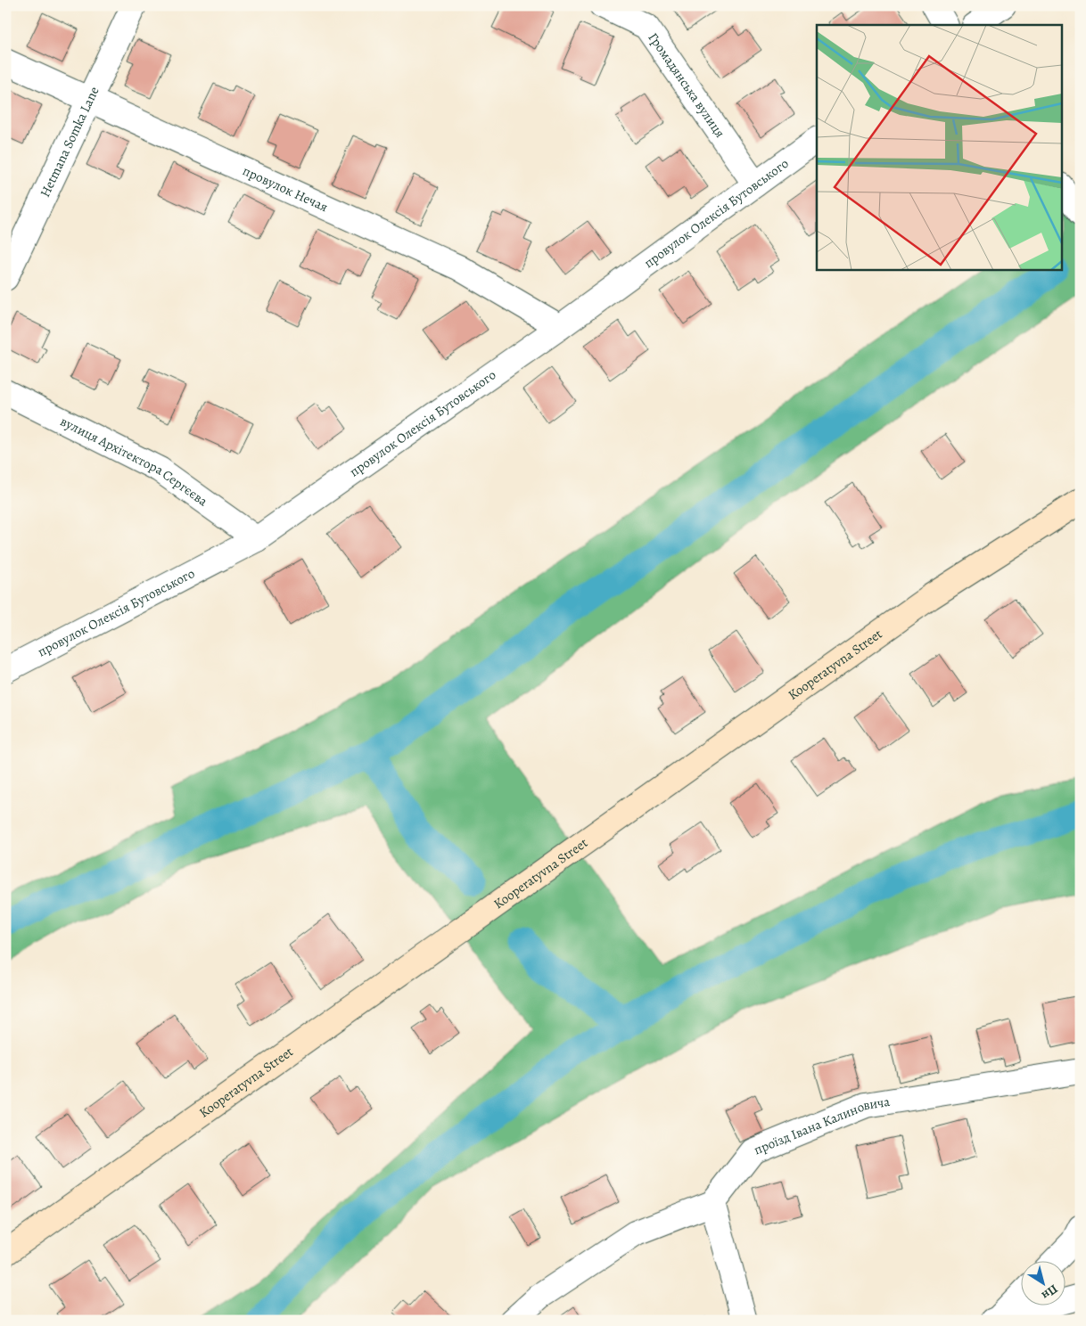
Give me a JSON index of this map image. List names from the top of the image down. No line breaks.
{"streets":{"street":["Громадянська вулиця","Hetmana Somka Lane","провулок Нечая","провулок Олексія Бутовського","вулиця Архітектора Сергєєва","Kooperatyvna Street","проїзд Івана Калиновича"]},"crossings":[["Громадянська вулиця","провулок Олексія Бутовського"],["Hetmana Somka Lane","провулок Нечая"],["провулок Нечая","провулок Олексія Бутовського"],["провулок Олексія Бутовського","вулиця Архітектора Сергєєва"]],"north":"bottom right"}
